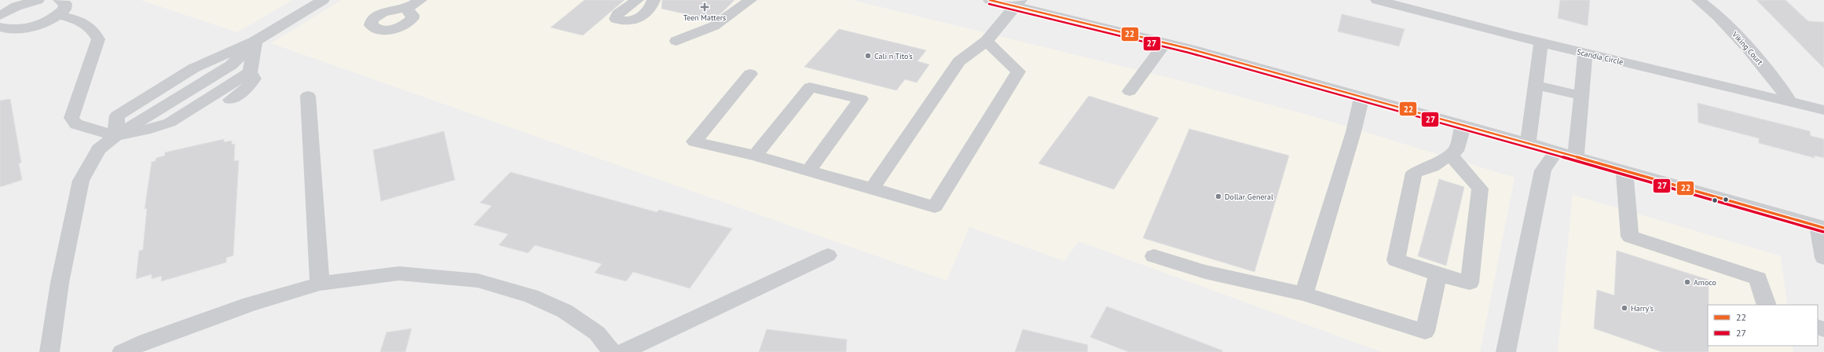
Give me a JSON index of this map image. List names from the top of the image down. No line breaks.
{"streets":{"street":["Viking Court","Scandia Circle"]},"crossings":[["Viking Court","Scandia Circle"]],"places":{"health":["Teen Matters"],"other":["Cali n Tito's","Dollar General","Amoco","Harry's"]},"lines":["transit line 22","transit line 27"],"legend":["22","27"]}
